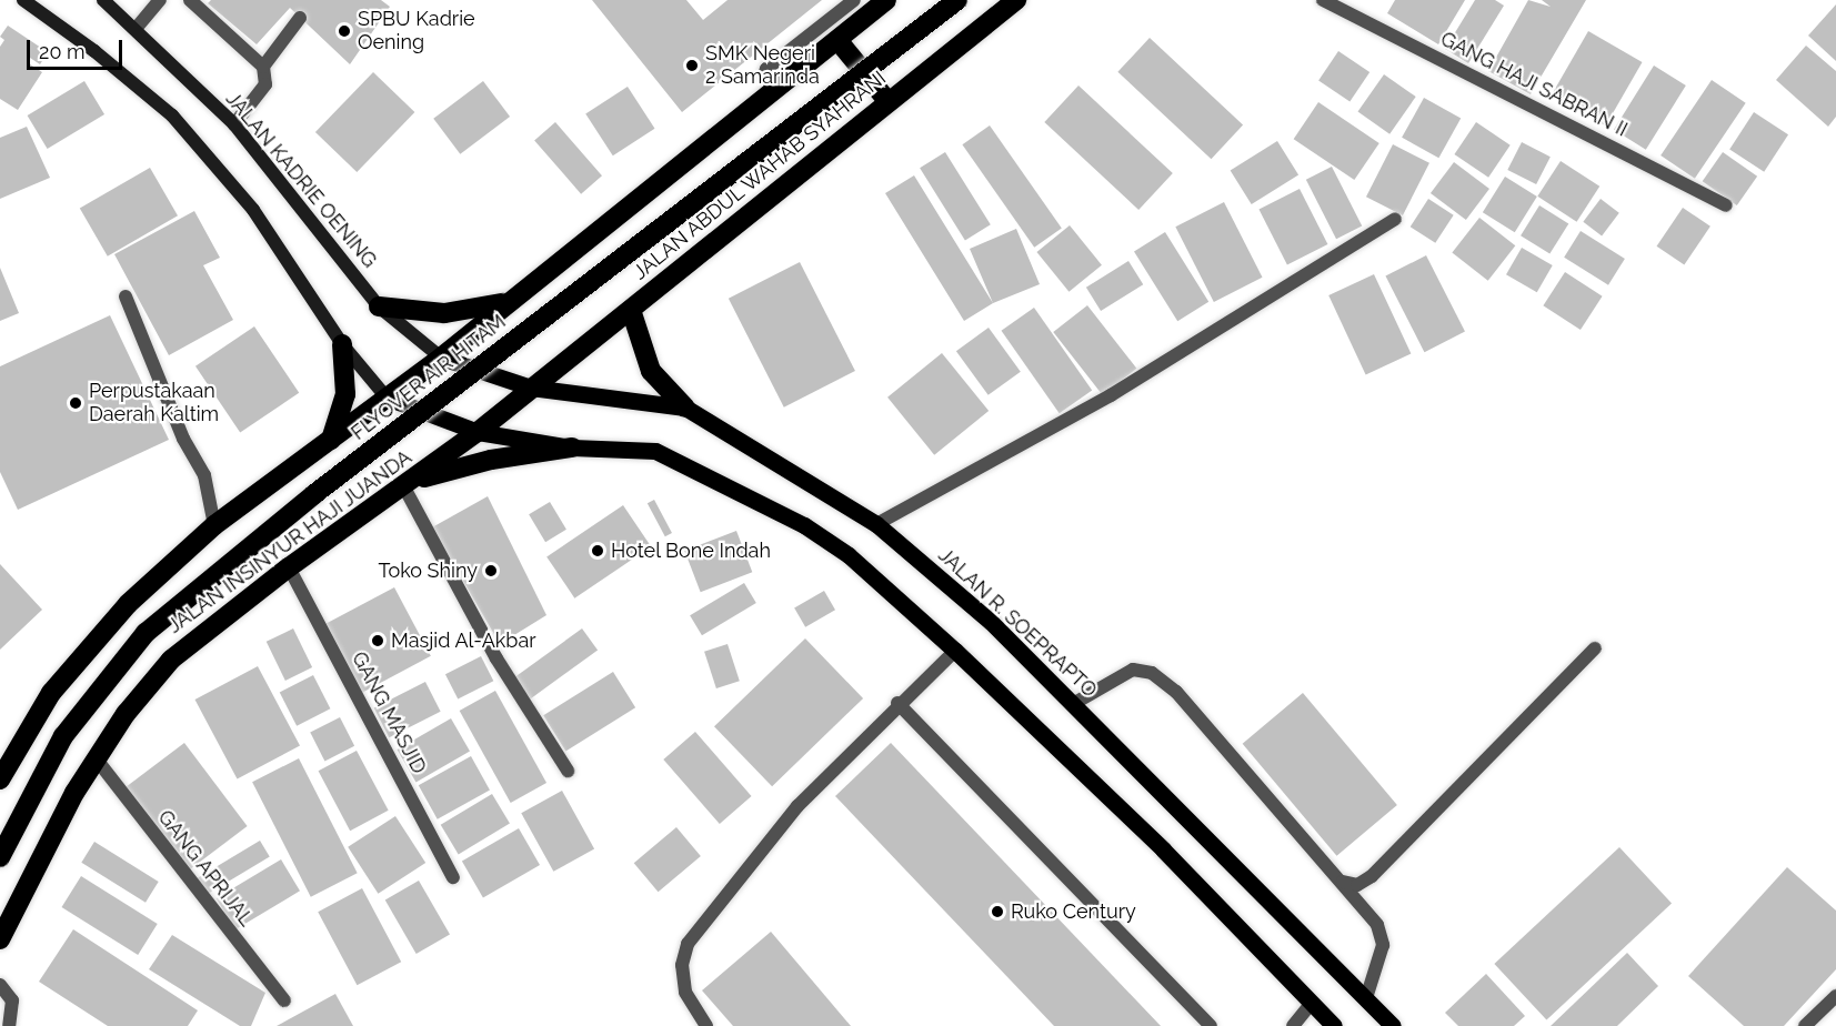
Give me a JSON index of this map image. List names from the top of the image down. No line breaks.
{"streets":{"highway":["JALAN ABDUL WAHAB SYAHRANI","FLYOVER AIR HITAM","JALAN INSINYUR HAJI JUANDA"],"main road":["JALAN KADRIE OENING","JALAN R. SOEPRAPTO"],"street":["GANG HAJI SABRAN II","GANG MASJID","GANG APRIJAL"]},"crossings":[["JALAN ABDUL WAHAB SYAHRANI","JALAN INSINYUR HAJI JUANDA"],["JALAN ABDUL WAHAB SYAHRANI","JALAN R. SOEPRAPTO"],["JALAN KADRIE OENING","JALAN R. SOEPRAPTO"],["JALAN INSINYUR HAJI JUANDA","GANG MASJID"],["JALAN INSINYUR HAJI JUANDA","GANG APRIJAL"]],"places":["SPBU Kadrie Oening","SMK Negeri 2 Samarinda","Perpustakaan Daerah Kaltim","Hotel Bone Indah","Toko Shiny","Masjid Al-Akbar","Ruko Century"],"scale_bar":"20 m"}
